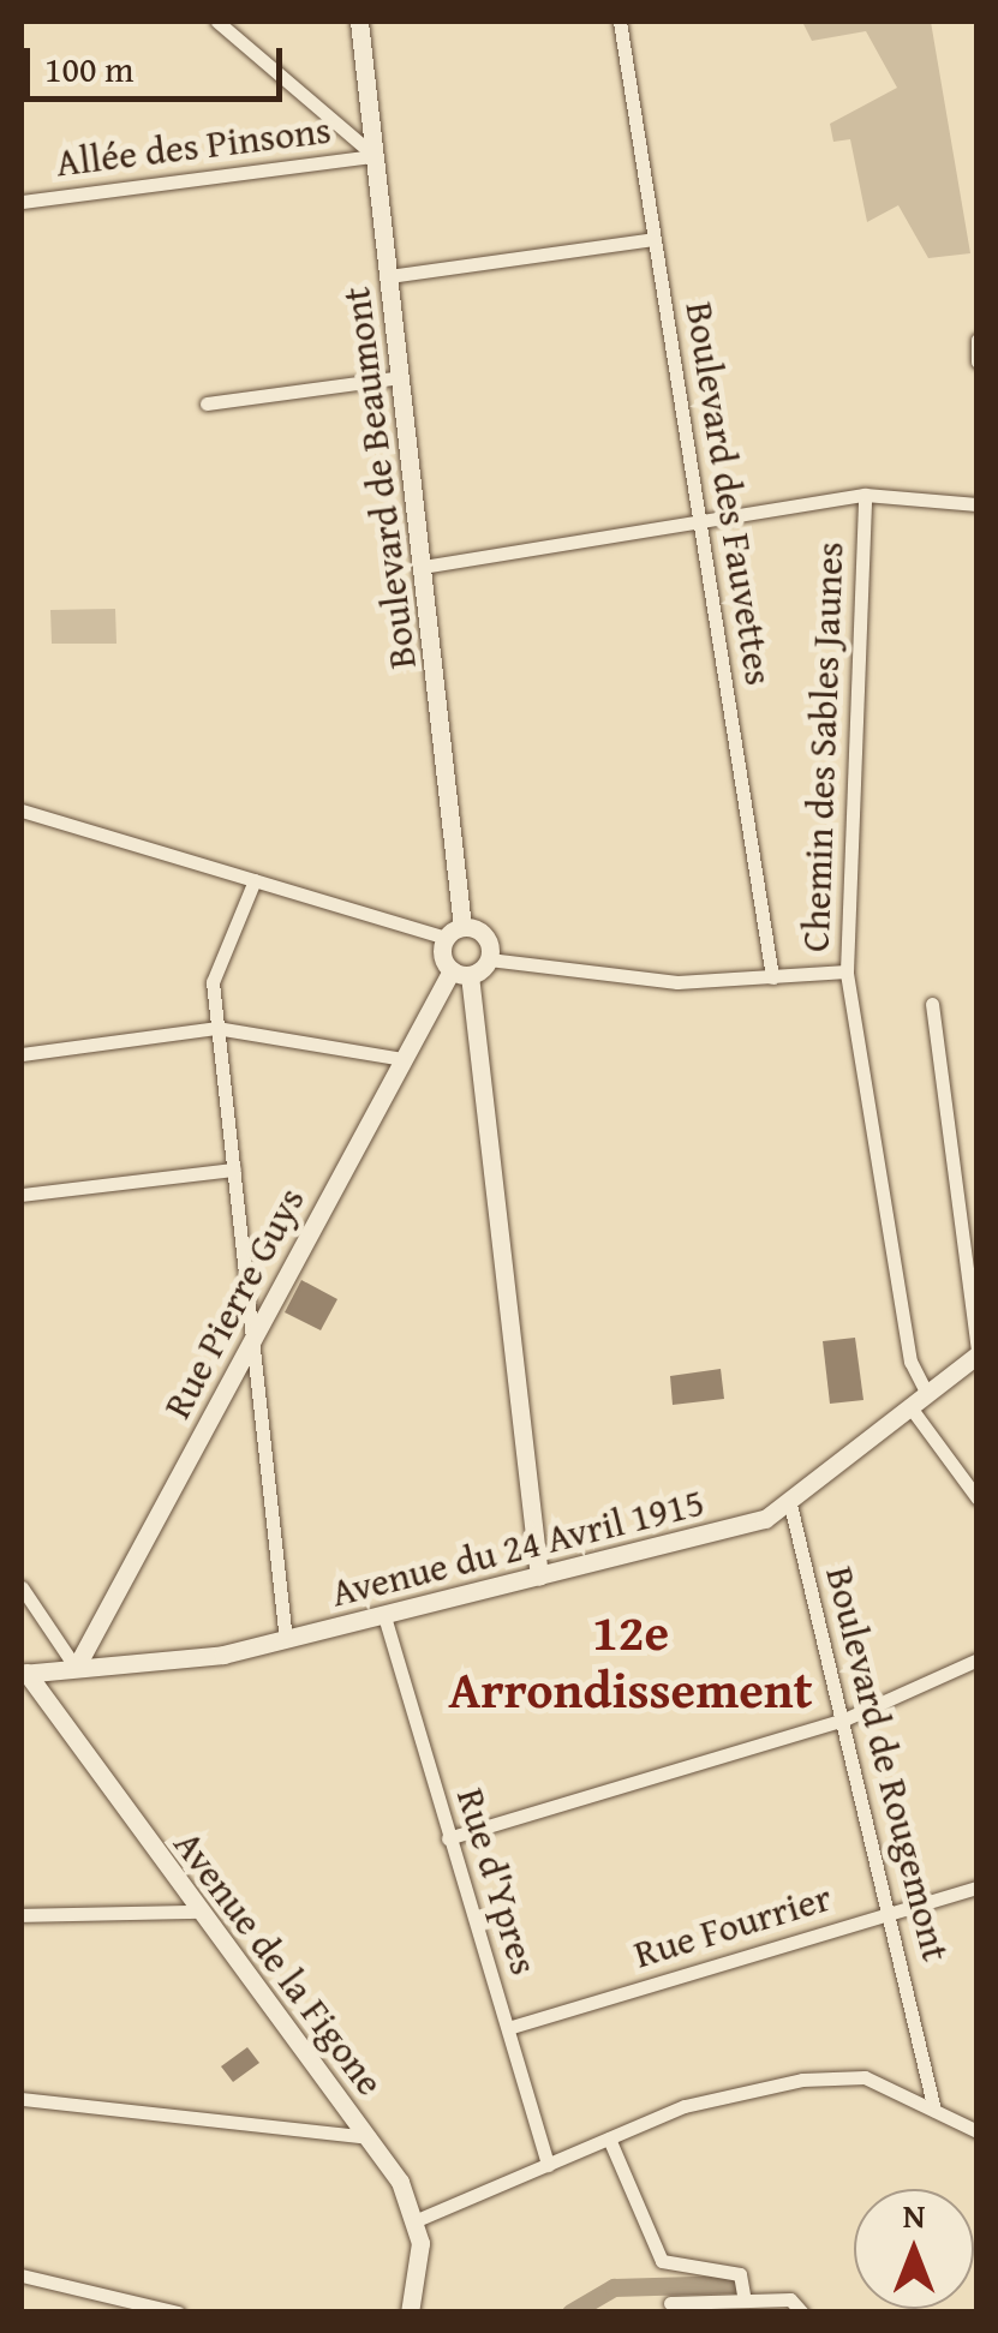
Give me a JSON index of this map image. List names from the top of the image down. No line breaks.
{"streets":{"street":["Allée des Pinsons","Boulevard de Beaumont","Boulevard des Fauvettes","Chemin des Sables Jaunes","Rue Pierre Guys","Avenue du 24 Avril 1915","Boulevard de Rougemont","Rue d'Ypres","Rue Fourrier","Avenue de la Figone"]},"crossings":[["Allée des Pinsons","Boulevard de Beaumont"],["Boulevard de Beaumont","Rue Pierre Guys"],["Boulevard des Fauvettes","Chemin des Sables Jaunes"],["Rue Pierre Guys","Avenue du 24 Avril 1915"],["Avenue du 24 Avril 1915","Boulevard de Rougemont"],["Avenue du 24 Avril 1915","Rue d'Ypres"],["Avenue du 24 Avril 1915","Avenue de la Figone"],["Boulevard de Rougemont","Rue Fourrier"],["Rue d'Ypres","Rue Fourrier"]],"districts":["12e Arrondissement"],"scale_bar":"100 m","north":"top"}
